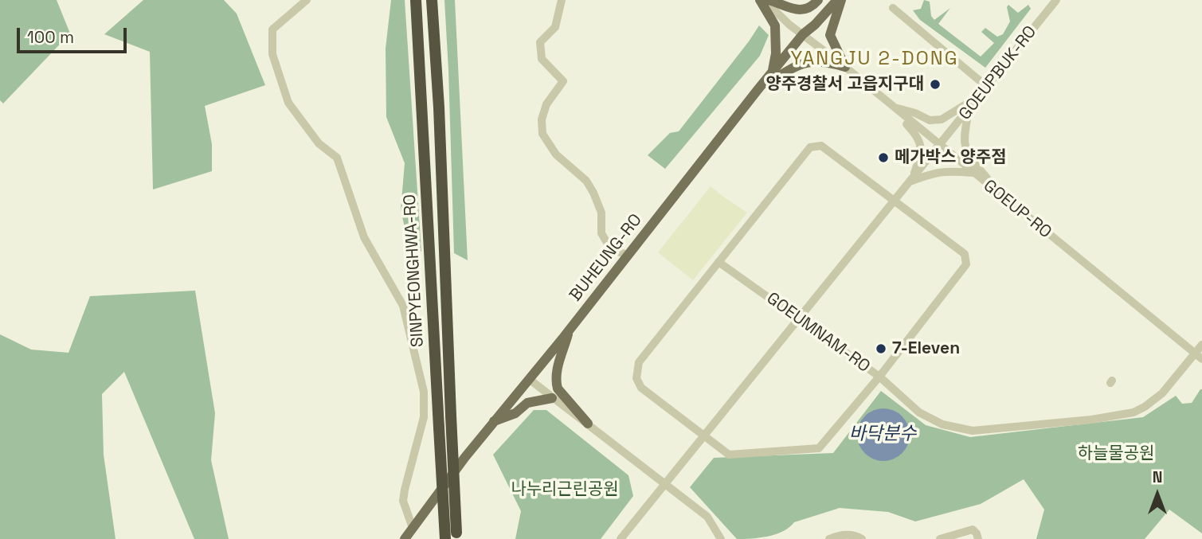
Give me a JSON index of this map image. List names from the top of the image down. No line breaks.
{"streets":{"highway":["SINPYEONGHWA-RO"],"main road":["BUHEUNG-RO"],"street":["GOEUPBUK-RO","GOEUP-RO","GOEUMNAM-RO"]},"crossings":[["GOEUPBUK-RO","GOEUP-RO"],["GOEUP-RO","BUHEUNG-RO"]],"districts":["YANGJU 2-DONG"],"water":["바닥분수"],"parks":["하늘물공원","나누리근린공원"],"places":["양주경찰서 고읍지구대","메가박스 양주점","7-Eleven"],"scale_bar":"100 m","north":"top"}
